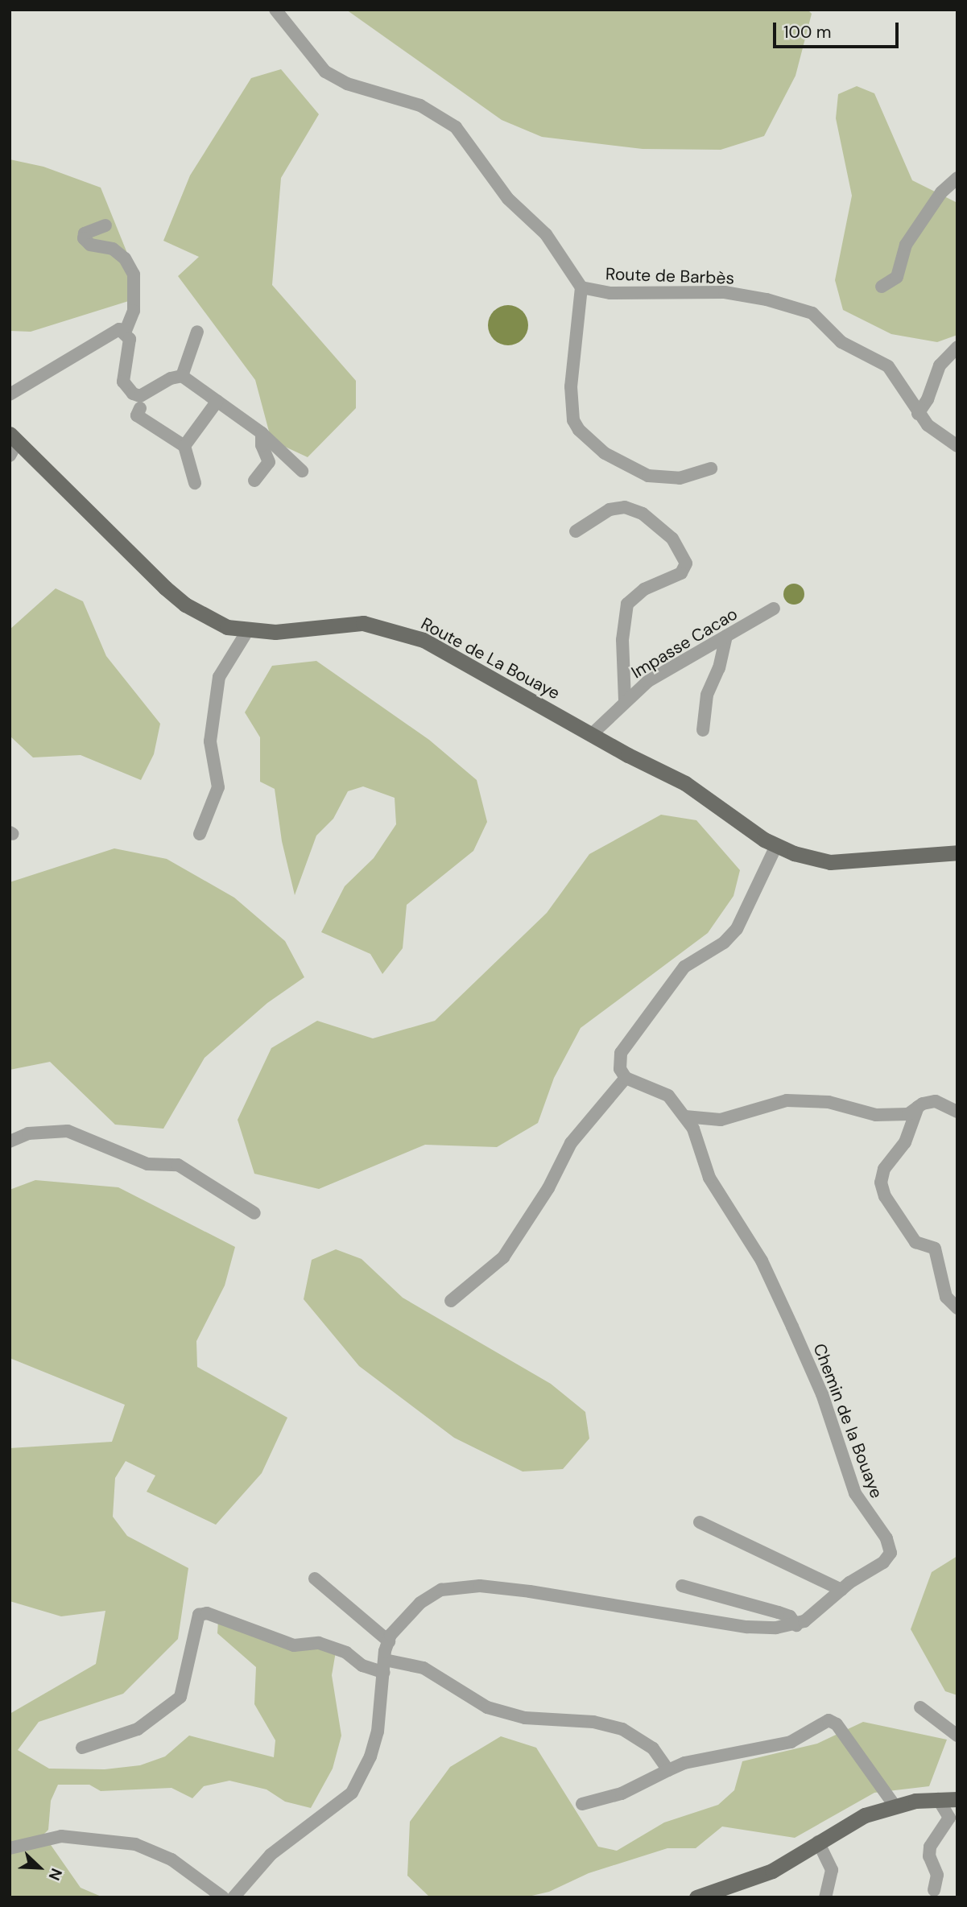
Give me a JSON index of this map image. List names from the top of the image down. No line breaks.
{"streets":{"main road":["Route de La Bouaye"],"street":["Route de Barbès","Impasse Cacao","Chemin de la Bouaye"]},"crossings":[["Impasse Cacao","Route de La Bouaye"]],"scale_bar":"100 m","north":"bottom right"}
